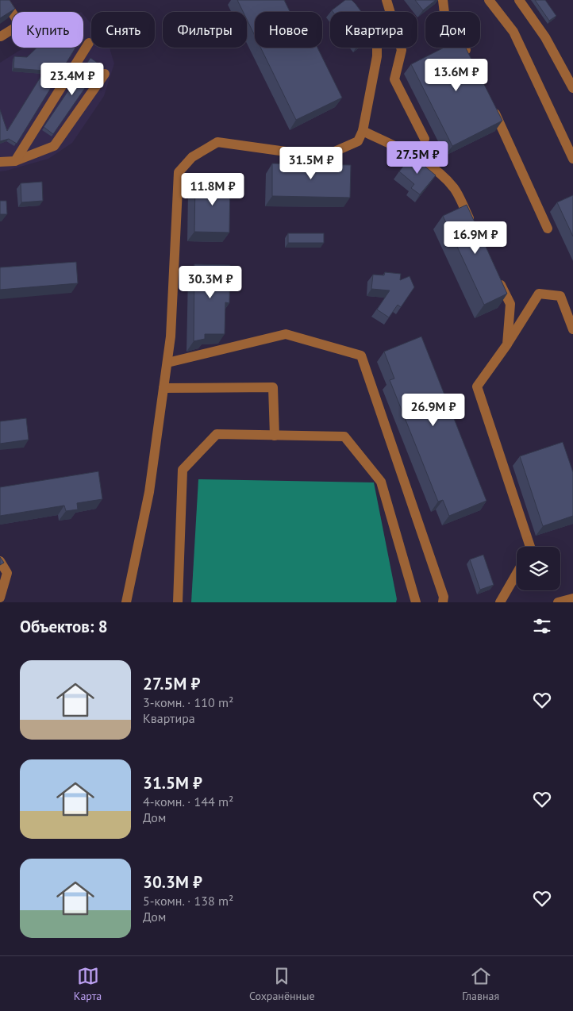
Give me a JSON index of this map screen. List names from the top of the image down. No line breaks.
{"page":{"chip":["Купить","Снять","Фильтры","Новое","Квартира","Дом"],"price":["13.6M ₽","23.4M ₽","27.5M ₽","31.5M ₽","11.8M ₽","16.9M ₽","30.3M ₽","26.9M ₽"],"heading":"Объектов: 8","list":[{"name":"27.5M ₽","note":"3-комн. · 110 m² · Квартира"},{"name":"31.5M ₽","note":"4-комн. · 144 m² · Дом"},{"name":"30.3M ₽","note":"5-комн. · 138 m² · Дом"}],"tabs":["Карта","Сохранённые","Главная"]}}
